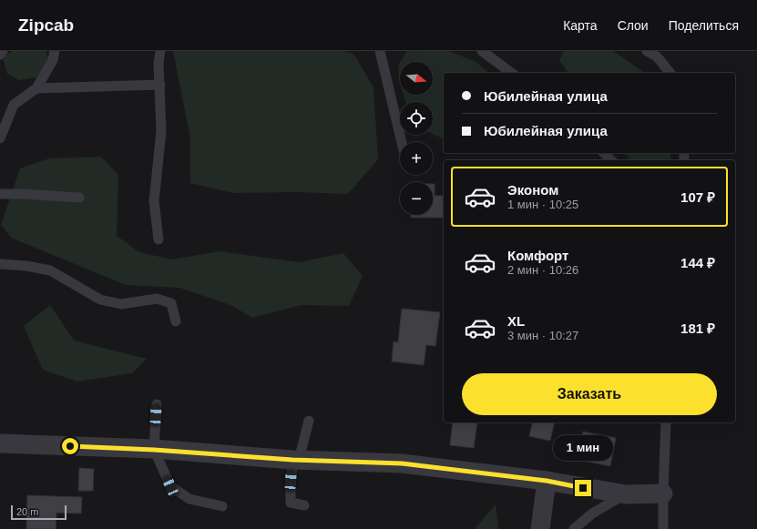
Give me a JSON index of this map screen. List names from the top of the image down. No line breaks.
{"scale_bar":"20 m","north":"right","page":{"header":"Zipcab","nav":["Карта","Слои","Поделиться"],"map_buttons":["+","−"],"banner":["Юбилейная улица","Юбилейная улица"],"list":[{"name":"Эконом","note":"1 мин · 10:25","value":"107 ₽"},{"name":"Комфорт","note":"2 мин · 10:26","value":"144 ₽"},{"name":"XL","note":"3 мин · 10:27","value":"181 ₽"}],"buttons":"Заказать","bubble":"1 мин","scale":"20 m"}}
